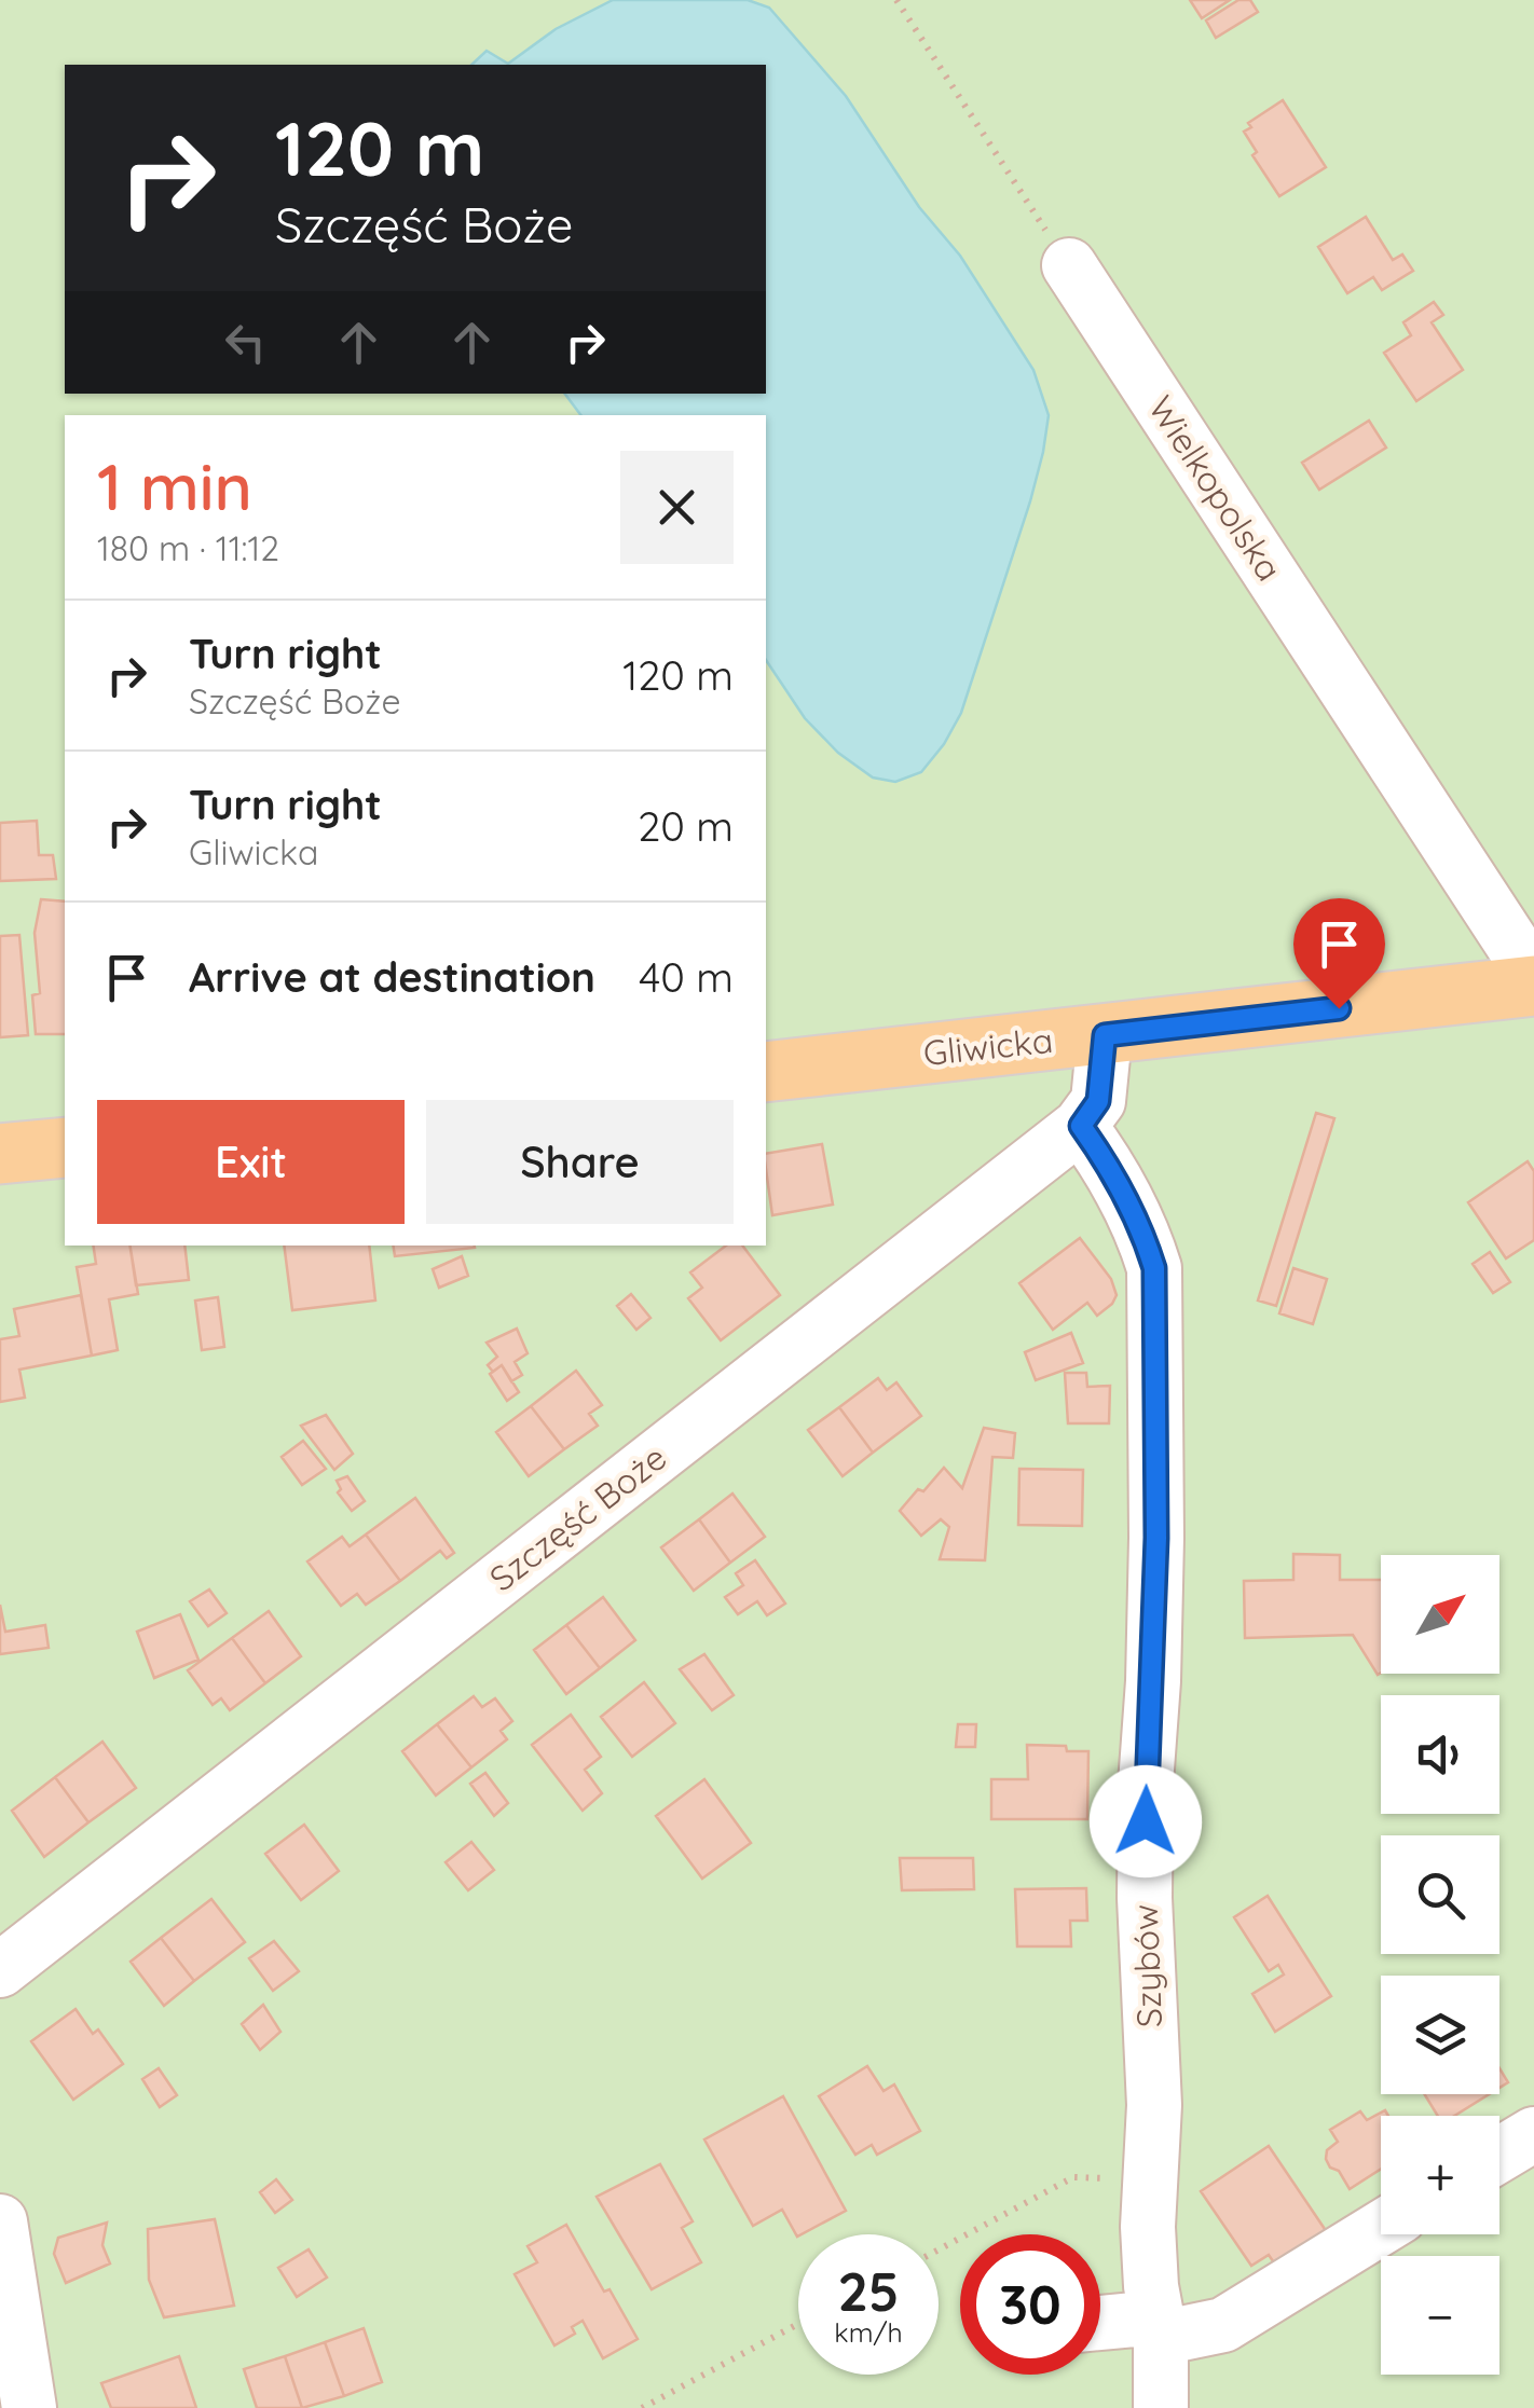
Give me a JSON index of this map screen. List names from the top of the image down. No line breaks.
{"streets":{"main road":["Gliwicka"],"street":["Wielkopolska","Szczęść Boże","Szybów"]},"crossings":[["Gliwicka","Szczęść Boże"],["Szczęść Boże","Szybów"]],"north":"top right","page":{"turn":["120 m","Szczęść Boże"],"heading":["1 min","180 m · 11:12"],"list":[{"name":"Turn right","note":"Szczęść Boże","value":"120 m"},{"name":"Turn right","note":"Gliwicka","value":"20 m"},{"name":"Arrive at destination","value":"40 m"}],"buttons":["Exit","Share"],"map_buttons":["+","−"],"speed":"25 km/h","limit":"30"}}
